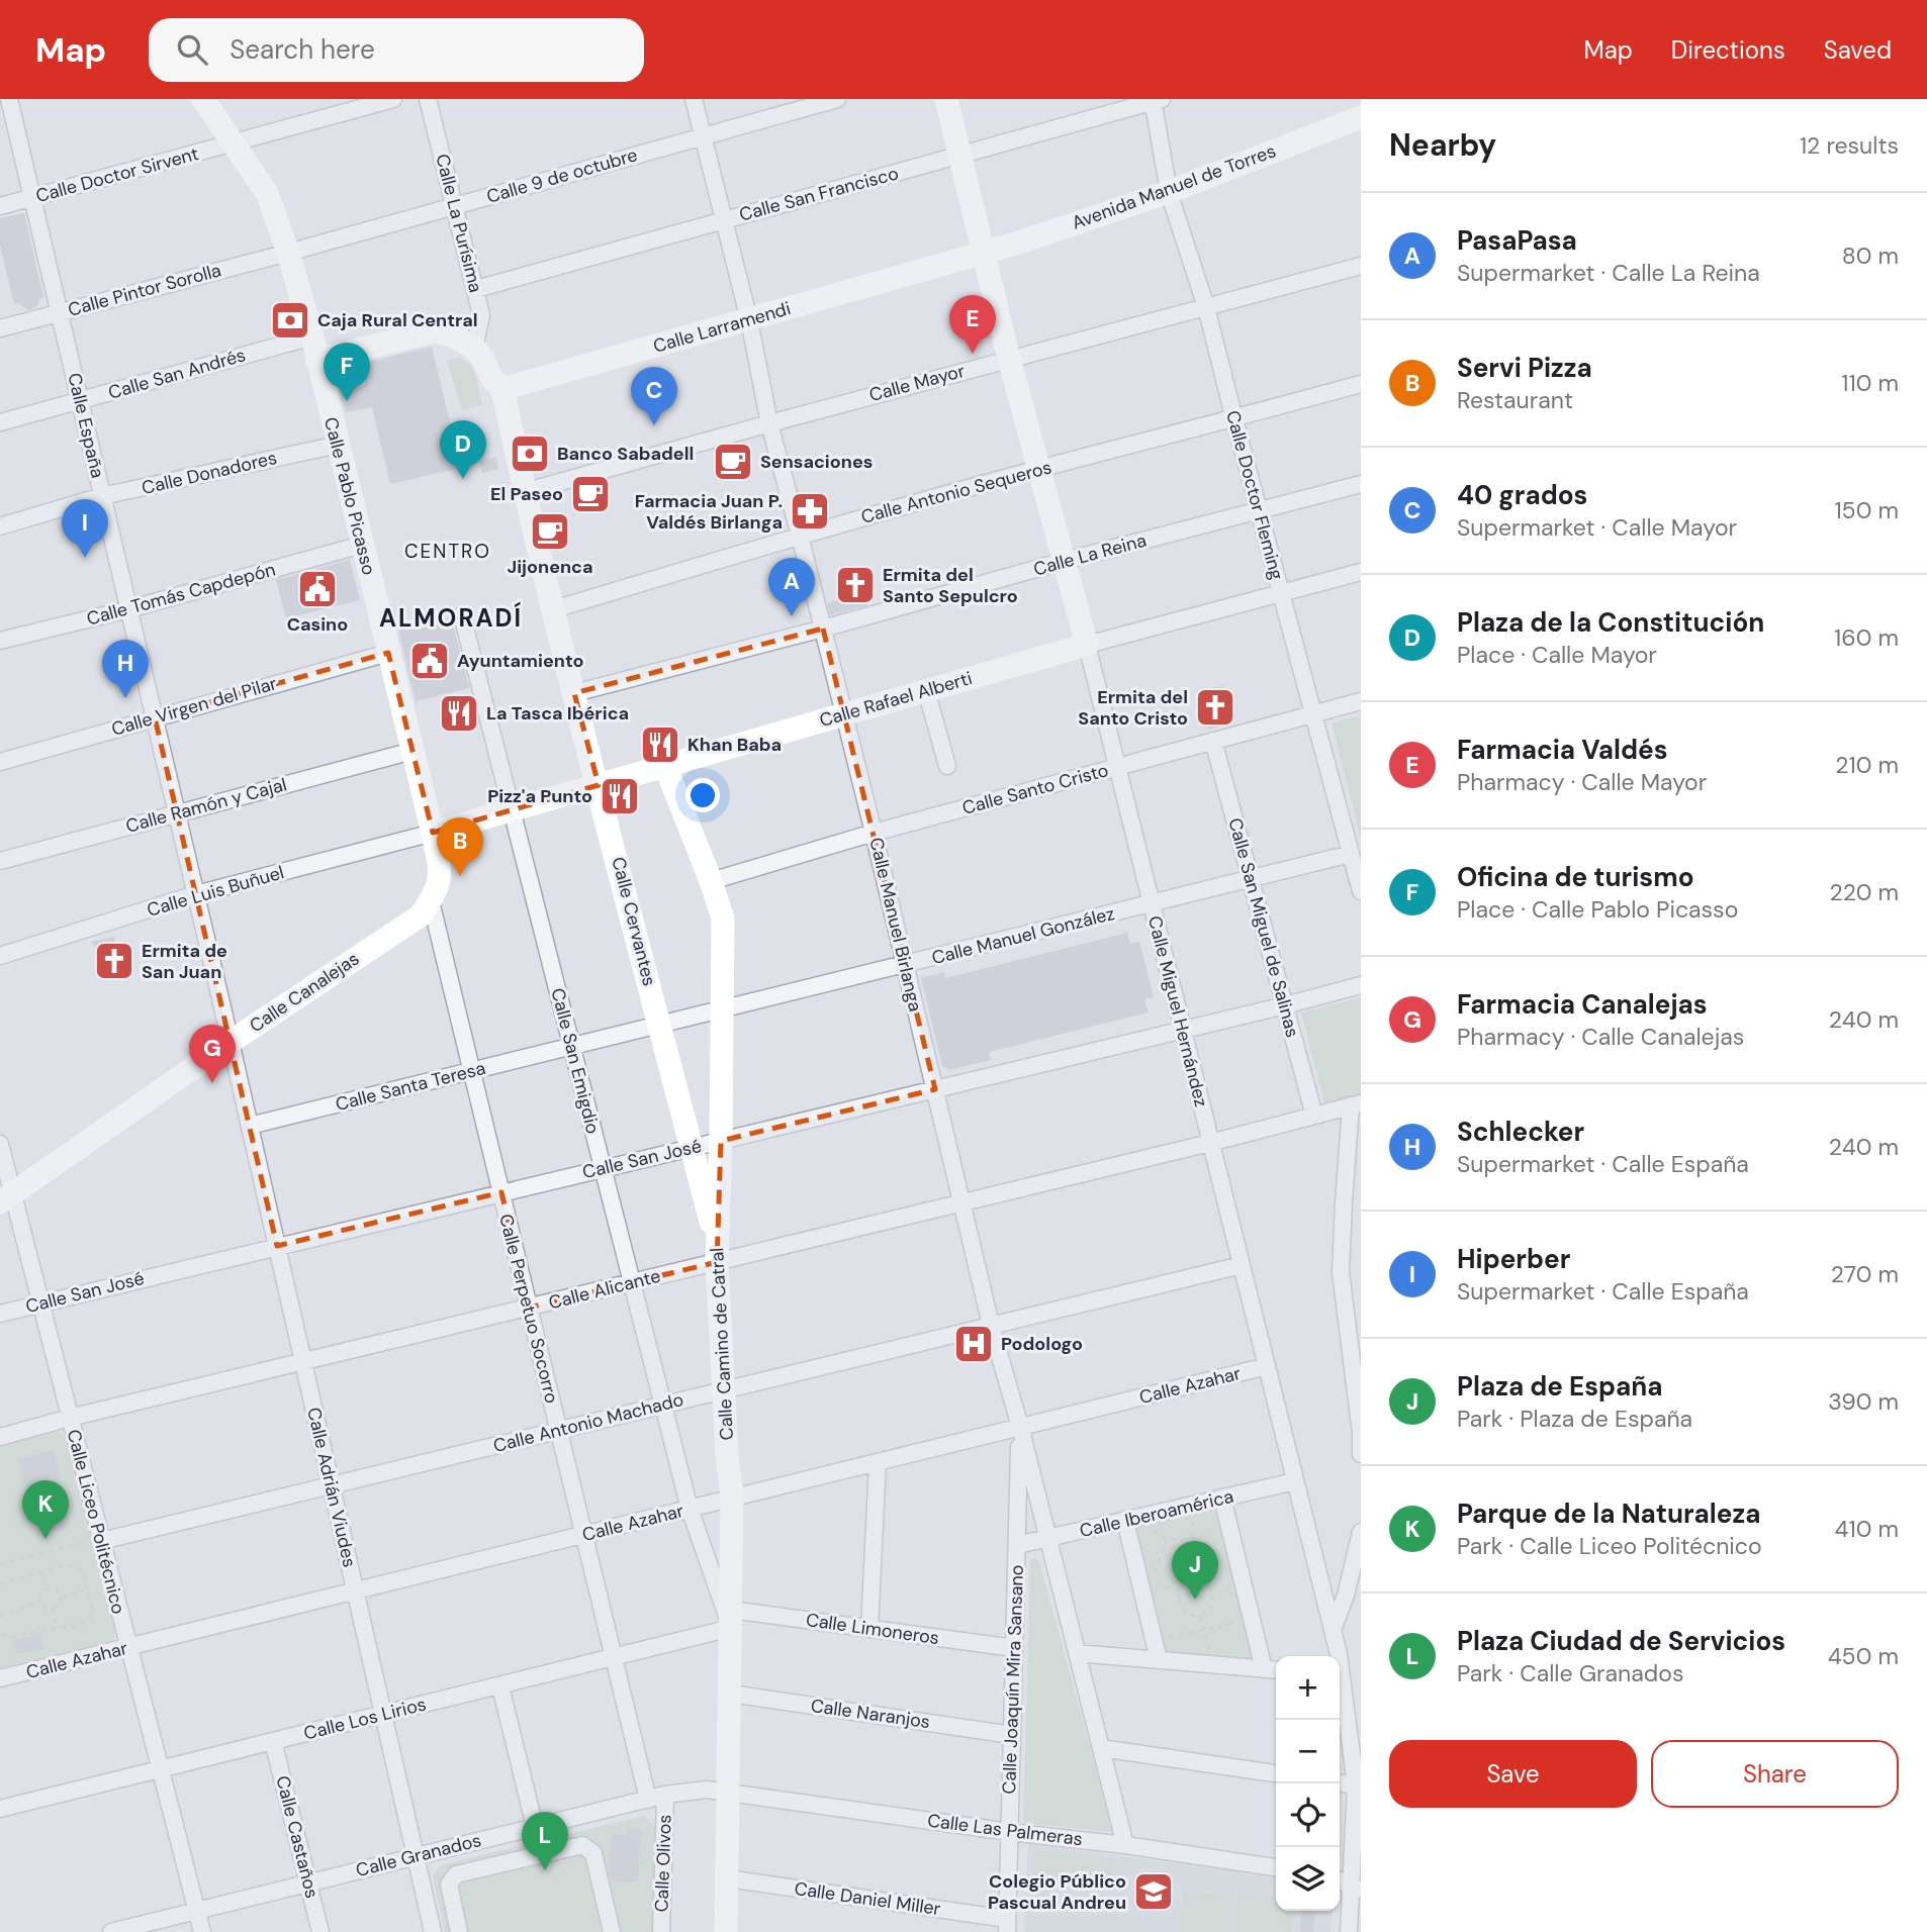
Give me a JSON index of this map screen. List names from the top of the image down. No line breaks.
{"streets":{"main road":["Avenida Manuel de Torres","Calle Larramendi","Calle Pablo Picasso","Calle Rafael Alberti","Calle Cervantes","Calle Canalejas","Calle Miguel Hernández","Calle Camino de Catral"],"street":["Calle Doctor Sirvent","Calle 9 de octubre","Calle San Francisco","Calle La Purísima","Calle Pintor Sorolla","Calle San Andrés","Calle Mayor","Calle España","Calle Donadores","Calle Antonio Sequeros","Calle Doctor Fleming","Calle La Reina","Calle Tomás Capdepón","Calle Virgen del Pilar","Calle Santo Cristo","Calle Ramón y Cajal","Calle Luis Buñuel","Calle Manuel Birlanga","Calle San Miguel de Salinas","Calle Manuel González","Calle San Emigdio","Calle Santa Teresa","Calle San José","Calle Alicante","Calle Perpetuo Socorro","Calle Azahar","Calle Antonio Machado","Calle Adrián Viudes","Calle Iberoamérica","Calle Liceo Politécnico","Calle Limoneros","Calle Joaquín Mira Sansano","Calle Naranjos","Calle Los Lirios","Calle Las Palmeras","Calle Castaños","Calle Granados","Calle Olivos","Calle Daniel Miller"]},"crossings":[["Calle Doctor Sirvent","Calle España"],["Calle Doctor Sirvent","Calle Pablo Picasso"],["Calle 9 de octubre","Calle La Purísima"],["Calle 9 de octubre","Calle Pintor Sorolla"],["Calle 9 de octubre","Calle Pablo Picasso"],["Calle 9 de octubre","Calle Manuel Birlanga"],["Avenida Manuel de Torres","Calle Larramendi"],["Avenida Manuel de Torres","Calle Doctor Fleming"],["Avenida Manuel de Torres","Calle Miguel Hernández"],["Calle San Francisco","Calle La Purísima"],["Calle San Francisco","Calle Doctor Fleming"],["Calle San Francisco","Calle Manuel Birlanga"],["Calle San Francisco","Calle Miguel Hernández"],["Calle Pintor Sorolla","Calle España"],["Calle Pintor Sorolla","Calle Pablo Picasso"],["Calle Larramendi","Calle Cervantes"],["Calle Larramendi","Calle Manuel Birlanga"],["Calle Larramendi","Calle Miguel Hernández"],["Calle San Andrés","Calle España"],["Calle San Andrés","Calle Pablo Picasso"],["Calle Mayor","Calle Doctor Fleming"],["Calle Mayor","Calle Cervantes"],["Calle Mayor","Calle Manuel Birlanga"],["Calle Mayor","Calle Miguel Hernández"],["Calle España","Calle Donadores"],["Calle España","Calle Tomás Capdepón"],["Calle España","Calle Virgen del Pilar"],["Calle España","Calle Ramón y Cajal"],["Calle España","Calle Luis Buñuel"],["Calle España","Calle Canalejas"],["Calle España","Calle Adrián Viudes"],["Calle Donadores","Calle Pablo Picasso"],["Calle Antonio Sequeros","Calle Doctor Fleming"],["Calle Antonio Sequeros","Calle Cervantes"],["Calle Antonio Sequeros","Calle Manuel Birlanga"],["Calle Antonio Sequeros","Calle Miguel Hernández"],["Calle Doctor Fleming","Calle La Reina"],["Calle Doctor Fleming","Calle Rafael Alberti"],["Calle Doctor Fleming","Calle Santo Cristo"],["Calle Doctor Fleming","Calle Manuel González"],["Calle Pablo Picasso","Calle Tomás Capdepón"],["Calle Pablo Picasso","Calle Rafael Alberti"],["Calle Pablo Picasso","Calle Virgen del Pilar"],["Calle Pablo Picasso","Calle Ramón y Cajal"],["Calle Pablo Picasso","Calle Luis Buñuel"],["Calle Pablo Picasso","Calle Canalejas"],["Calle Pablo Picasso","Calle Perpetuo Socorro"],["Calle La Reina","Calle Cervantes"],["Calle La Reina","Calle Manuel Birlanga"],["Calle La Reina","Calle Miguel Hernández"],["Calle Rafael Alberti","Calle Luis Buñuel"],["Calle Rafael Alberti","Calle Cervantes"],["Calle Rafael Alberti","Calle Manuel Birlanga"],["Calle Rafael Alberti","Calle Miguel Hernández"],["Calle Rafael Alberti","Calle San Emigdio"],["Calle Rafael Alberti","Calle Camino de Catral"],["Calle Santo Cristo","Calle Manuel Birlanga"],["Calle Santo Cristo","Calle San Miguel de Salinas"],["Calle Santo Cristo","Calle Miguel Hernández"],["Calle Santo Cristo","Calle Camino de Catral"],["Calle Cervantes","Calle Manuel González"],["Calle Cervantes","Calle San José"],["Calle Cervantes","Calle Alicante"],["Calle Cervantes","Calle Camino de Catral"],["Calle Manuel Birlanga","Calle Manuel González"],["Calle Manuel Birlanga","Calle San José"],["Calle Manuel Birlanga","Calle Alicante"],["Calle Manuel Birlanga","Calle Azahar"],["Calle Manuel Birlanga","Calle Antonio Machado"],["Calle Manuel Birlanga","Calle Iberoamérica"],["Calle Manuel Birlanga","Calle Joaquín Mira Sansano"],["Calle Manuel Birlanga","Calle Las Palmeras"],["Calle San Miguel de Salinas","Calle Manuel González"],["Calle San Miguel de Salinas","Calle San José"],["Calle San Miguel de Salinas","Calle Alicante"],["Calle Manuel González","Calle Miguel Hernández"],["Calle Manuel González","Calle San Emigdio"],["Calle Manuel González","Calle Santa Teresa"],["Calle Manuel González","Calle Camino de Catral"],["Calle Canalejas","Calle Perpetuo Socorro"],["Calle Canalejas","Calle Adrián Viudes"],["Calle Canalejas","Calle Liceo Politécnico"],["Calle Miguel Hernández","Calle San José"],["Calle Miguel Hernández","Calle Alicante"],["Calle Miguel Hernández","Calle Azahar"],["Calle Miguel Hernández","Calle Antonio Machado"],["Calle Miguel Hernández","Calle Iberoamérica"],["Calle San Emigdio","Calle Santa Teresa"],["Calle San Emigdio","Calle San José"],["Calle San Emigdio","Calle Alicante"],["Calle San Emigdio","Calle Camino de Catral"],["Calle San Emigdio","Calle Azahar"],["Calle San Emigdio","Calle Antonio Machado"],["Calle San Emigdio","Calle Limoneros"],["Calle San Emigdio","Calle Los Lirios"],["Calle Santa Teresa","Calle Perpetuo Socorro"],["Calle Santa Teresa","Calle Adrián Viudes"],["Calle San José","Calle Perpetuo Socorro"],["Calle San José","Calle Camino de Catral"],["Calle San José","Calle Adrián Viudes"],["Calle San José","Calle Liceo Politécnico"],["Calle Alicante","Calle Perpetuo Socorro"],["Calle Alicante","Calle Camino de Catral"],["Calle Alicante","Calle Adrián Viudes"],["Calle Alicante","Calle Liceo Politécnico"],["Calle Perpetuo Socorro","Calle Azahar"],["Calle Perpetuo Socorro","Calle Antonio Machado"],["Calle Perpetuo Socorro","Calle Los Lirios"],["Calle Perpetuo Socorro","Calle Granados"],["Calle Camino de Catral","Calle Azahar"],["Calle Camino de Catral","Calle Antonio Machado"],["Calle Camino de Catral","Calle Limoneros"],["Calle Camino de Catral","Calle Naranjos"],["Calle Camino de Catral","Calle Los Lirios"],["Calle Camino de Catral","Calle Las Palmeras"],["Calle Camino de Catral","Calle Granados"],["Calle Camino de Catral","Calle Daniel Miller"],["Calle Azahar","Calle Adrián Viudes"],["Calle Azahar","Calle Liceo Politécnico"],["Calle Azahar","Calle Joaquín Mira Sansano"],["Calle Antonio Machado","Calle Adrián Viudes"],["Calle Antonio Machado","Calle Liceo Politécnico"],["Calle Adrián Viudes","Calle Los Lirios"],["Calle Adrián Viudes","Calle Granados"],["Calle Iberoamérica","Calle Joaquín Mira Sansano"],["Calle Liceo Politécnico","Calle Los Lirios"],["Calle Liceo Politécnico","Calle Granados"],["Calle Limoneros","Calle Joaquín Mira Sansano"],["Calle Limoneros","Calle Los Lirios"],["Calle Joaquín Mira Sansano","Calle Naranjos"],["Calle Joaquín Mira Sansano","Calle Las Palmeras"],["Calle Joaquín Mira Sansano","Calle Daniel Miller"],["Calle Los Lirios","Calle Castaños"],["Calle Las Palmeras","Calle Granados"],["Calle Castaños","Calle Granados"],["Calle Granados","Calle Olivos"]],"districts":["CENTRO","ALMORADÍ"],"places":{"bank":["Caja Rural Central","Banco Sabadell"],"cafe":["Sensaciones","El Paseo","Jijonenca"],"pharmacy":["Farmacia Juan P. Valdés Birlanga"],"church":["Ermita del Santo Sepulcro","Ermita del Santo Cristo","Ermita de San Juan"],"public building":["Casino","Ayuntamiento"],"restaurant":["La Tasca Ibérica","Khan Baba","Pizz'a Punto"],"hospital":["Podologo"],"school or university":["Colegio Público Pascual Andreu"]},"page":{"header":"Map","search":"Search here","nav":["Map","Directions","Saved"],"heading":["Nearby","12 results"],"list":[{"mark":"A","name":"PasaPasa","note":"Supermarket · Calle La Reina","value":"80 m"},{"mark":"B","name":"Servi Pizza","note":"Restaurant","value":"110 m"},{"mark":"C","name":"40 grados","note":"Supermarket · Calle Mayor","value":"150 m"},{"mark":"D","name":"Plaza de la Constitución","note":"Place · Calle Mayor","value":"160 m"},{"mark":"E","name":"Farmacia Valdés","note":"Pharmacy · Calle Mayor","value":"210 m"},{"mark":"F","name":"Oficina de turismo","note":"Place · Calle Pablo Picasso","value":"220 m"},{"mark":"G","name":"Farmacia Canalejas","note":"Pharmacy · Calle Canalejas","value":"240 m"},{"mark":"H","name":"Schlecker","note":"Supermarket · Calle España","value":"240 m"},{"mark":"I","name":"Hiperber","note":"Supermarket · Calle España","value":"270 m"},{"mark":"J","name":"Plaza de España","note":"Park · Plaza de España","value":"390 m"},{"mark":"K","name":"Parque de la Naturaleza","note":"Park · Calle Liceo Politécnico","value":"410 m"},{"mark":"L","name":"Plaza Ciudad de Servicios","note":"Park · Calle Granados","value":"450 m"}],"pins":["E","F","C","D","I","A","H","B","G","K","J","L"],"map_buttons":["+","−"],"buttons":["Save","Share"]}}
